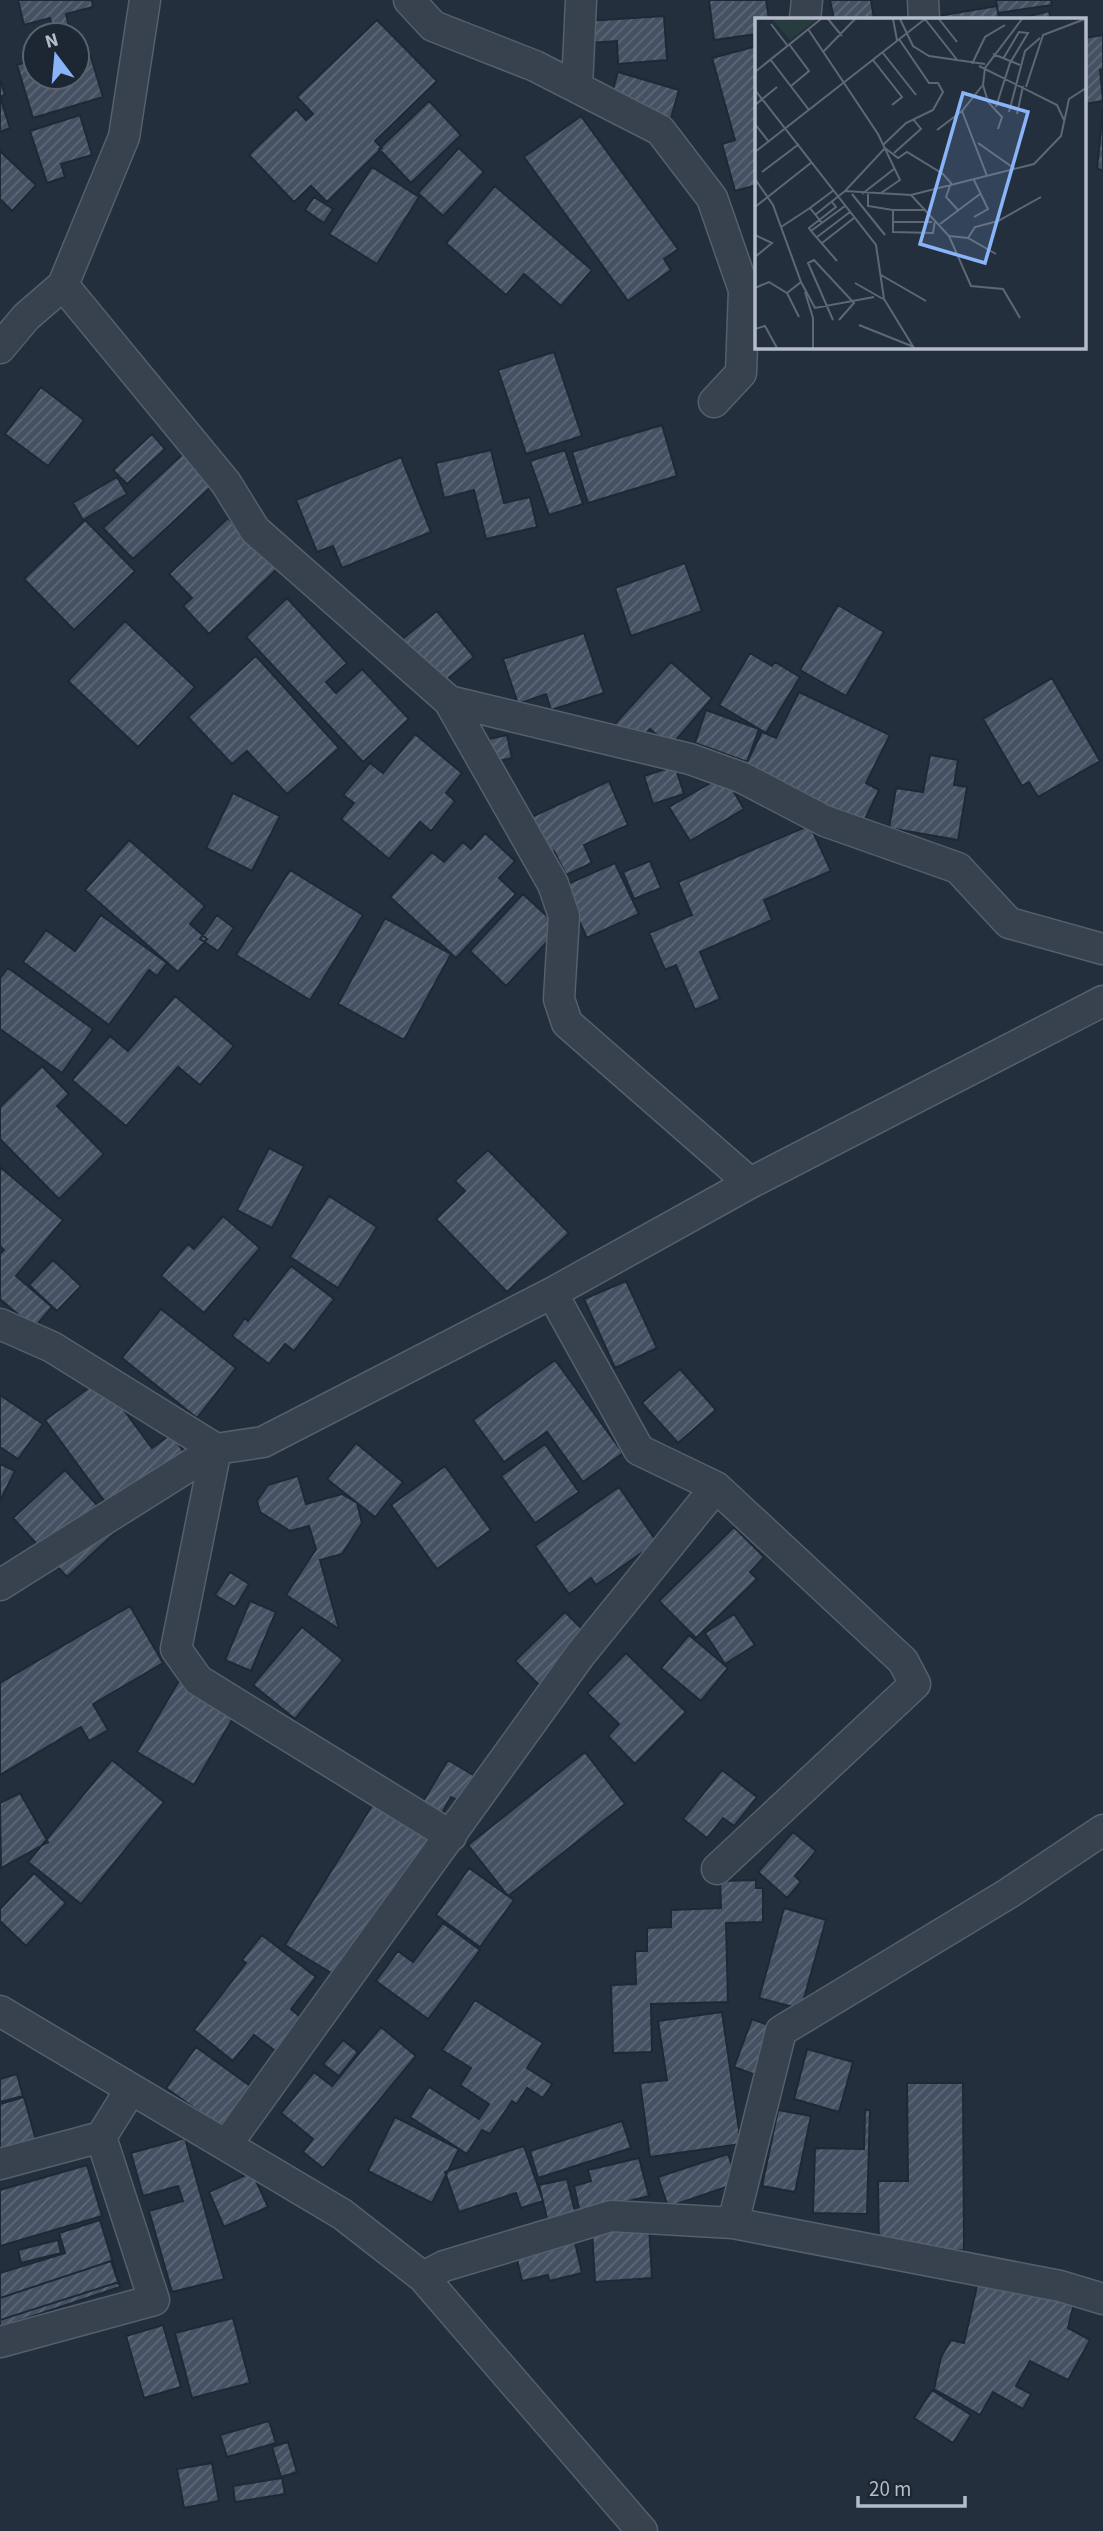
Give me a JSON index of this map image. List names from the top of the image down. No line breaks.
{"scale_bar":"20 m","north":"top"}
